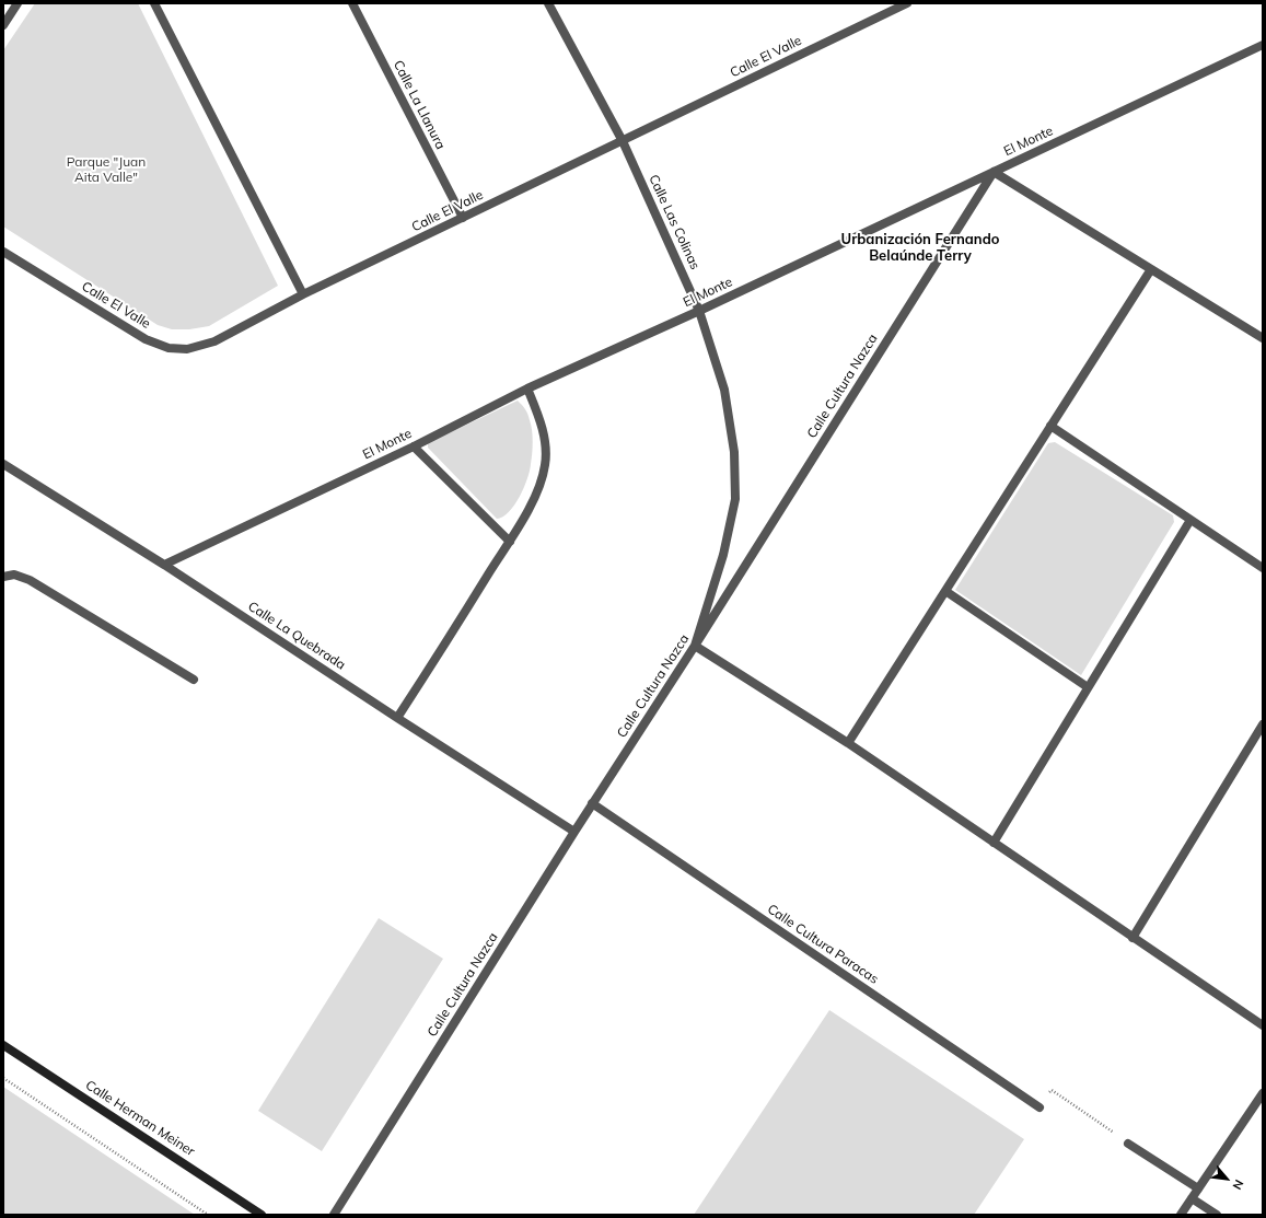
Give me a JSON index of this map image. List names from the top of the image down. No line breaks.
{"streets":{"street":["Calle El Valle","Calle La Llanura","El Monte","Calle Las Colinas","Calle Cultura Nazca","Calle La Quebrada","Calle Cultura Paracas","Calle Herman Meiner"]},"crossings":[["Calle El Valle","Calle La Llanura"],["Calle El Valle","Calle Las Colinas"],["El Monte","Calle Las Colinas"],["El Monte","Calle Cultura Nazca"],["El Monte","Calle La Quebrada"],["Calle Las Colinas","Calle Cultura Nazca"],["Calle Cultura Nazca","Calle La Quebrada"],["Calle Cultura Nazca","Calle Cultura Paracas"]],"districts":["Urbanización Fernando Belaúnde Terry"],"parks":["Parque \"Juan Aita Valle\""],"north":"bottom right"}
